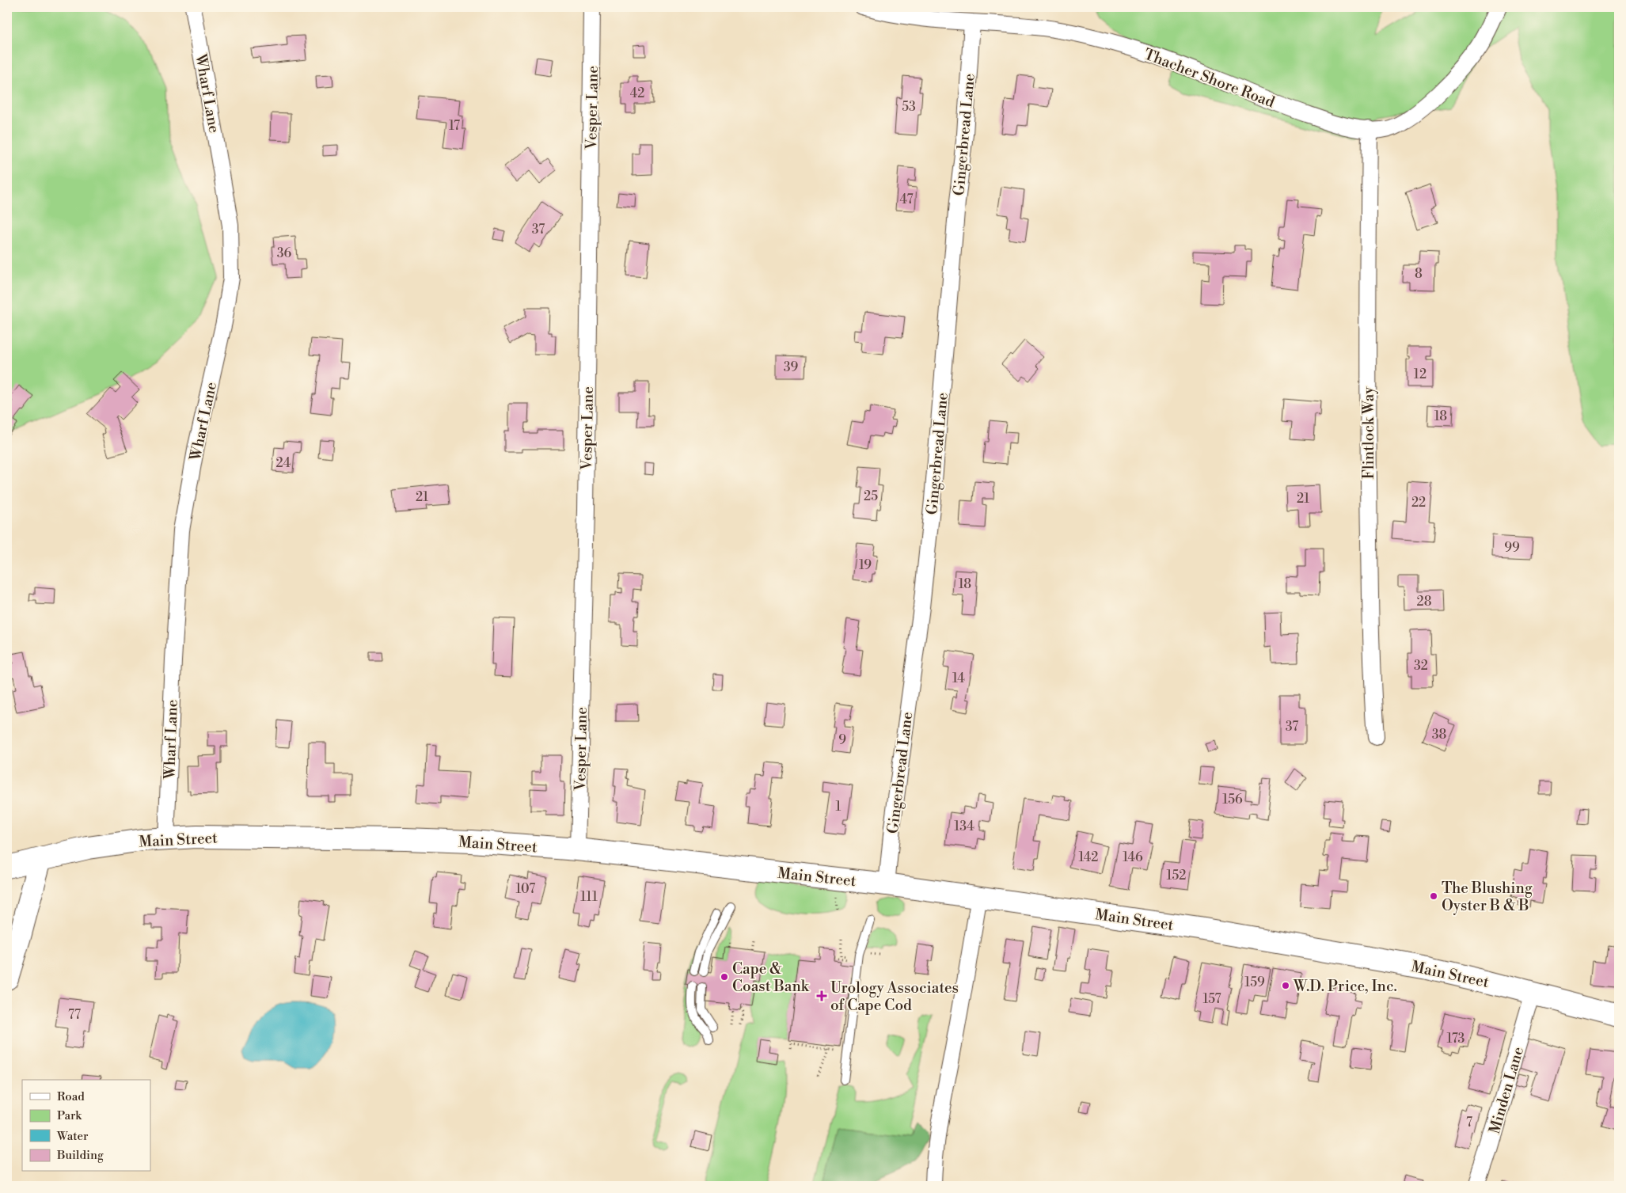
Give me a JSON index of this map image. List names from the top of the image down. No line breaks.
{"streets":{"main road":["Main Street"],"street":["Thacher Shore Road","Wharf Lane","Vesper Lane","Gingerbread Lane","Flintlock Way","Minden Lane"]},"crossings":[["Thacher Shore Road","Gingerbread Lane"],["Thacher Shore Road","Flintlock Way"],["Wharf Lane","Main Street"],["Vesper Lane","Main Street"],["Gingerbread Lane","Main Street"],["Main Street","Minden Lane"]],"places":{"other":["The Blushing Oyster B & B","Cape & Coast Bank","W.D. Price, Inc."],"health":["Urology Associates of Cape Cod"]},"house_numbers":["42","53","17","47","37","36","8","39","12","18","24","25","21","21","22","99","19","18","28","32","14","37","38","9","156","1","134","142","146","152","107","111","159","157","77","173","7"],"legend":["Road","Park","Water","Building"]}
